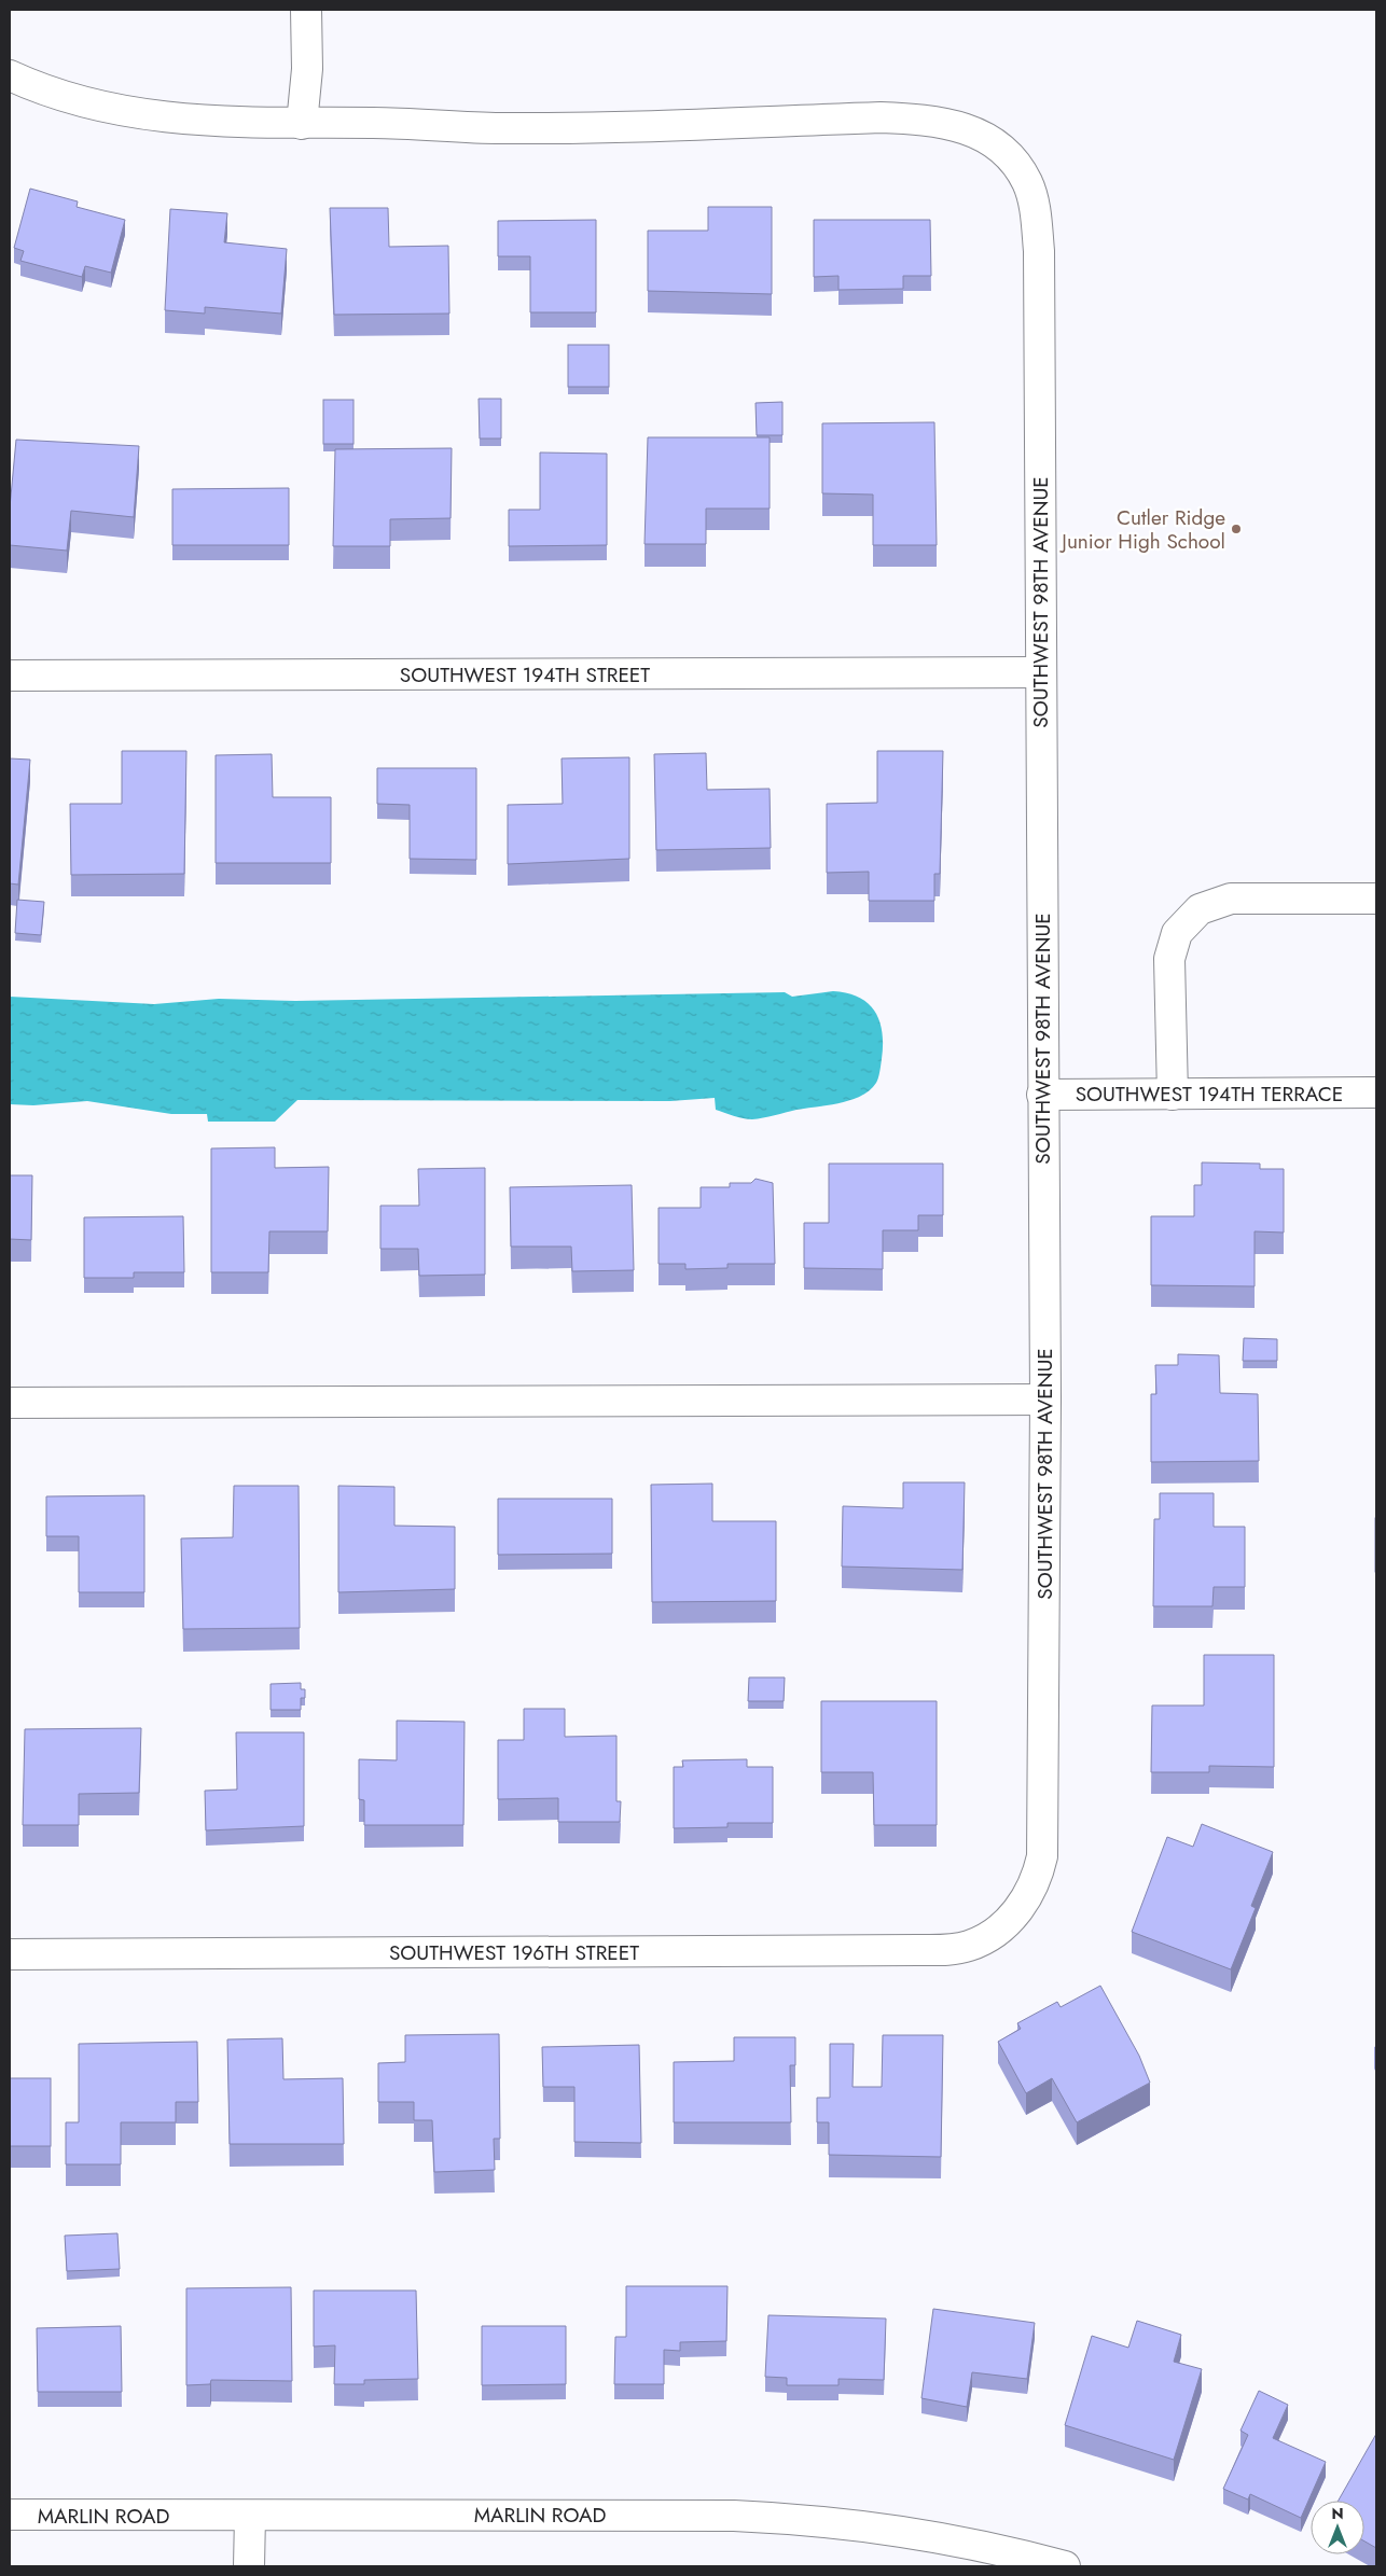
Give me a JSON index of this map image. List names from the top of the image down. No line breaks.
{"streets":{"street":["SOUTHWEST 98TH AVENUE","SOUTHWEST 194TH STREET","SOUTHWEST 194TH TERRACE","SOUTHWEST 196TH STREET","MARLIN ROAD"]},"crossings":[["SOUTHWEST 98TH AVENUE","SOUTHWEST 194TH STREET"],["SOUTHWEST 98TH AVENUE","SOUTHWEST 194TH TERRACE"],["SOUTHWEST 98TH AVENUE","SOUTHWEST 196TH STREET"]],"places":["Cutler Ridge Junior High School"],"north":"top"}
